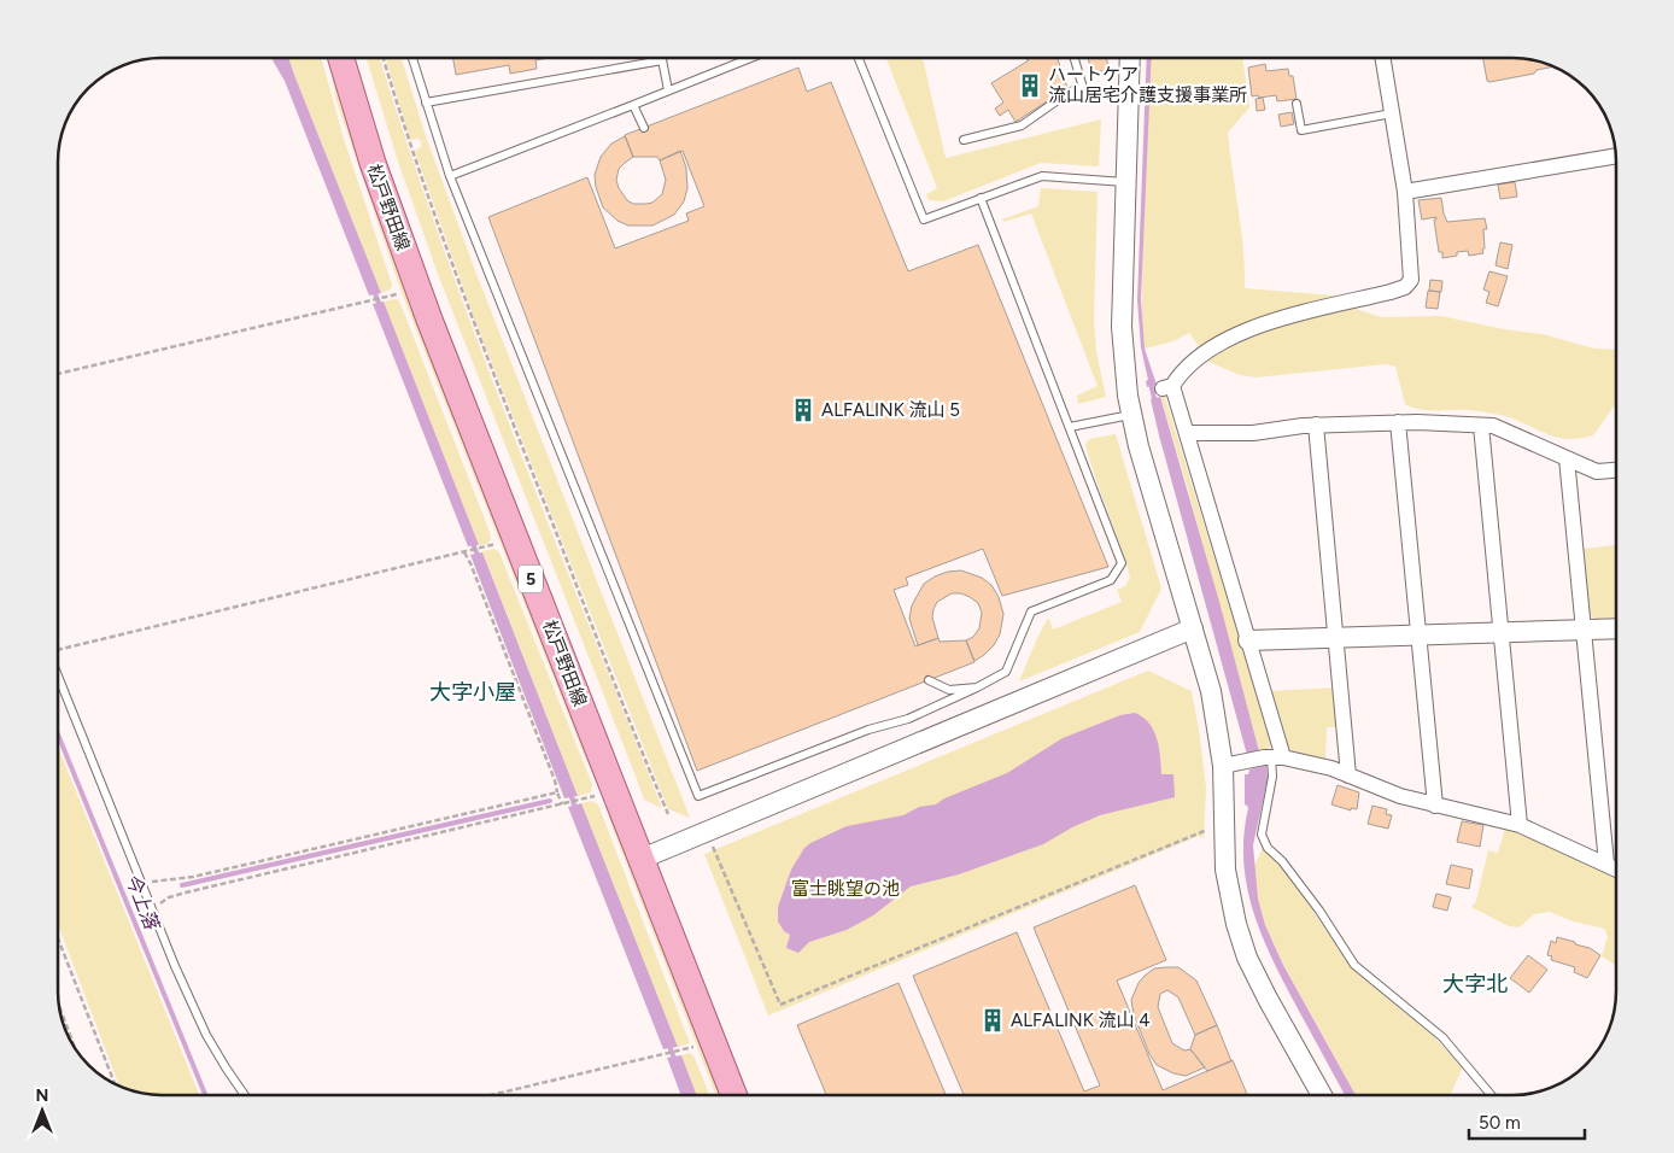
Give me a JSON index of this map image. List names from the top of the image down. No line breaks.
{"streets":{"main road":["松戸野田線","5"]},"districts":["大字小屋","大字北"],"water":["今上落"],"parks":["富士眺望の池"],"places":{"building":["ハートケア 流山居宅介護支援事業所","ALFALINK 流山 5","ALFALINK 流山 4"]},"scale_bar":"50 m","north":"top"}
